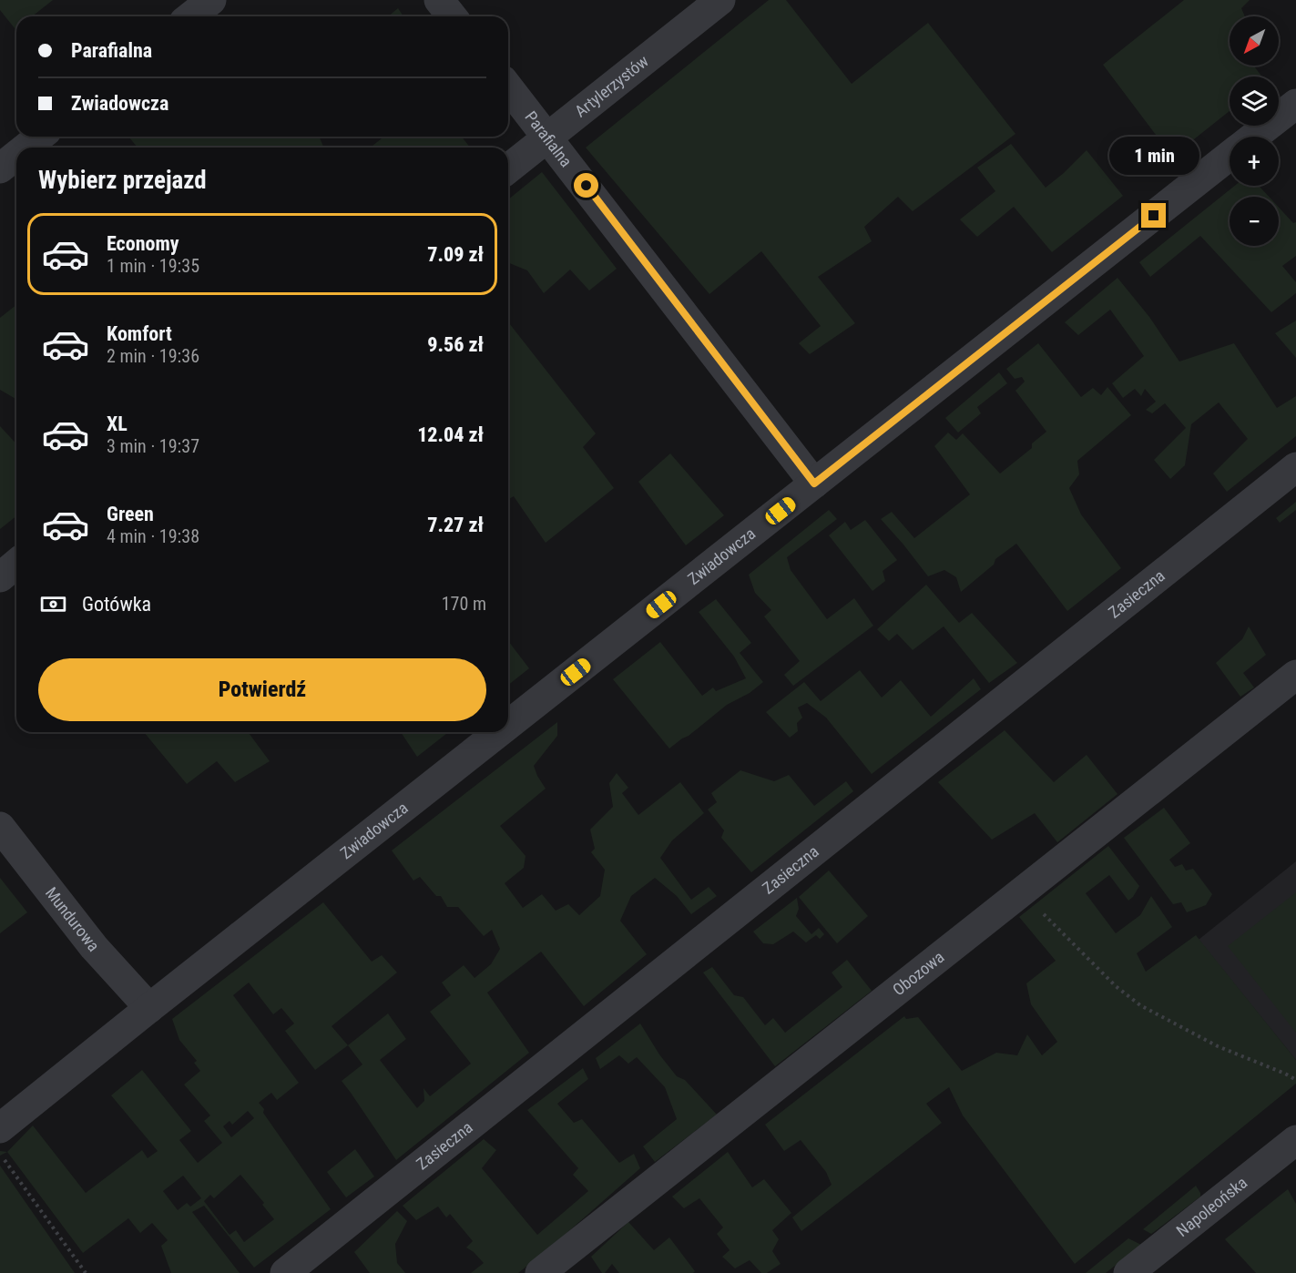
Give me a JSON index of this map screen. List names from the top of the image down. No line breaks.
{"streets":{"street":["Artylerzystów","Parafialna","Zwiadowcza","Zasieczna","Mundurowa","Obozowa","Napoleońska"]},"crossings":[["Artylerzystów","Parafialna"],["Parafialna","Zwiadowcza"],["Zwiadowcza","Mundurowa"]],"north":"bottom left","page":{"map_buttons":["+","−"],"banner":["Parafialna","Zwiadowcza"],"bubble":"1 min","heading":"Wybierz przejazd","list":[{"name":"Economy","note":"1 min · 19:35","value":"7.09 zł"},{"name":"Komfort","note":"2 min · 19:36","value":"9.56 zł"},{"name":"XL","note":"3 min · 19:37","value":"12.04 zł"},{"name":"Green","note":"4 min · 19:38","value":"7.27 zł"}],"pay":["Gotówka","170 m"],"buttons":"Potwierdź"}}
